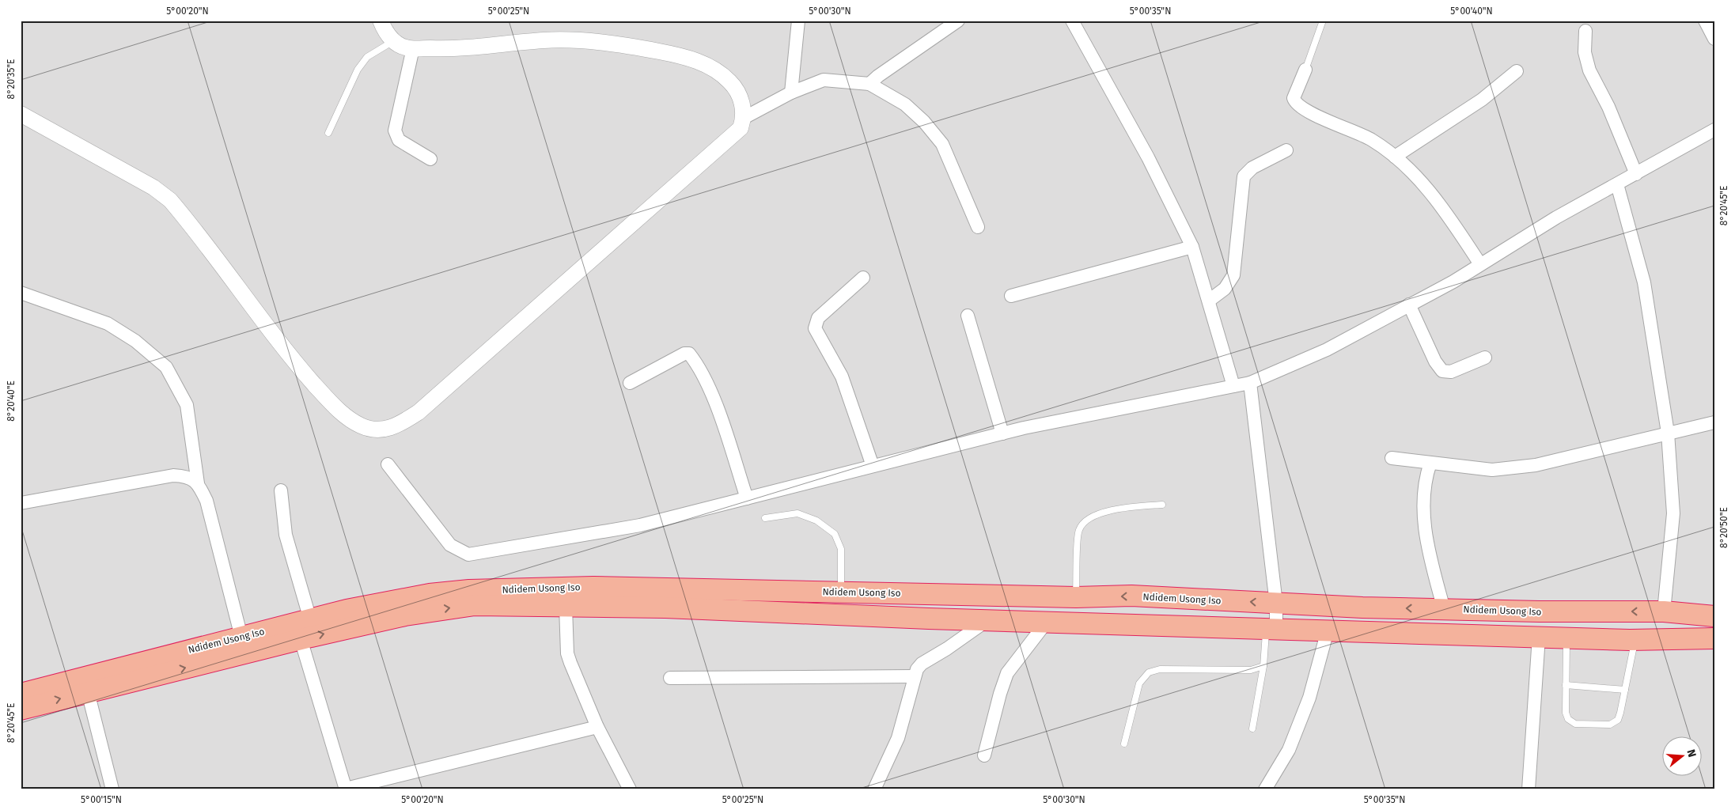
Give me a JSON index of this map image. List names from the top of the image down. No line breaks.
{"streets":{"highway":["Ndidem Usong Iso"]},"north":"right","coordinates":["5°00'20\"N","5°00'25\"N","5°00'30\"N","5°00'35\"N","5°00'40\"N","8°20'35\"E","8°20'45\"E","8°20'40\"E","8°20'50\"E","5°00'15\"N"]}
